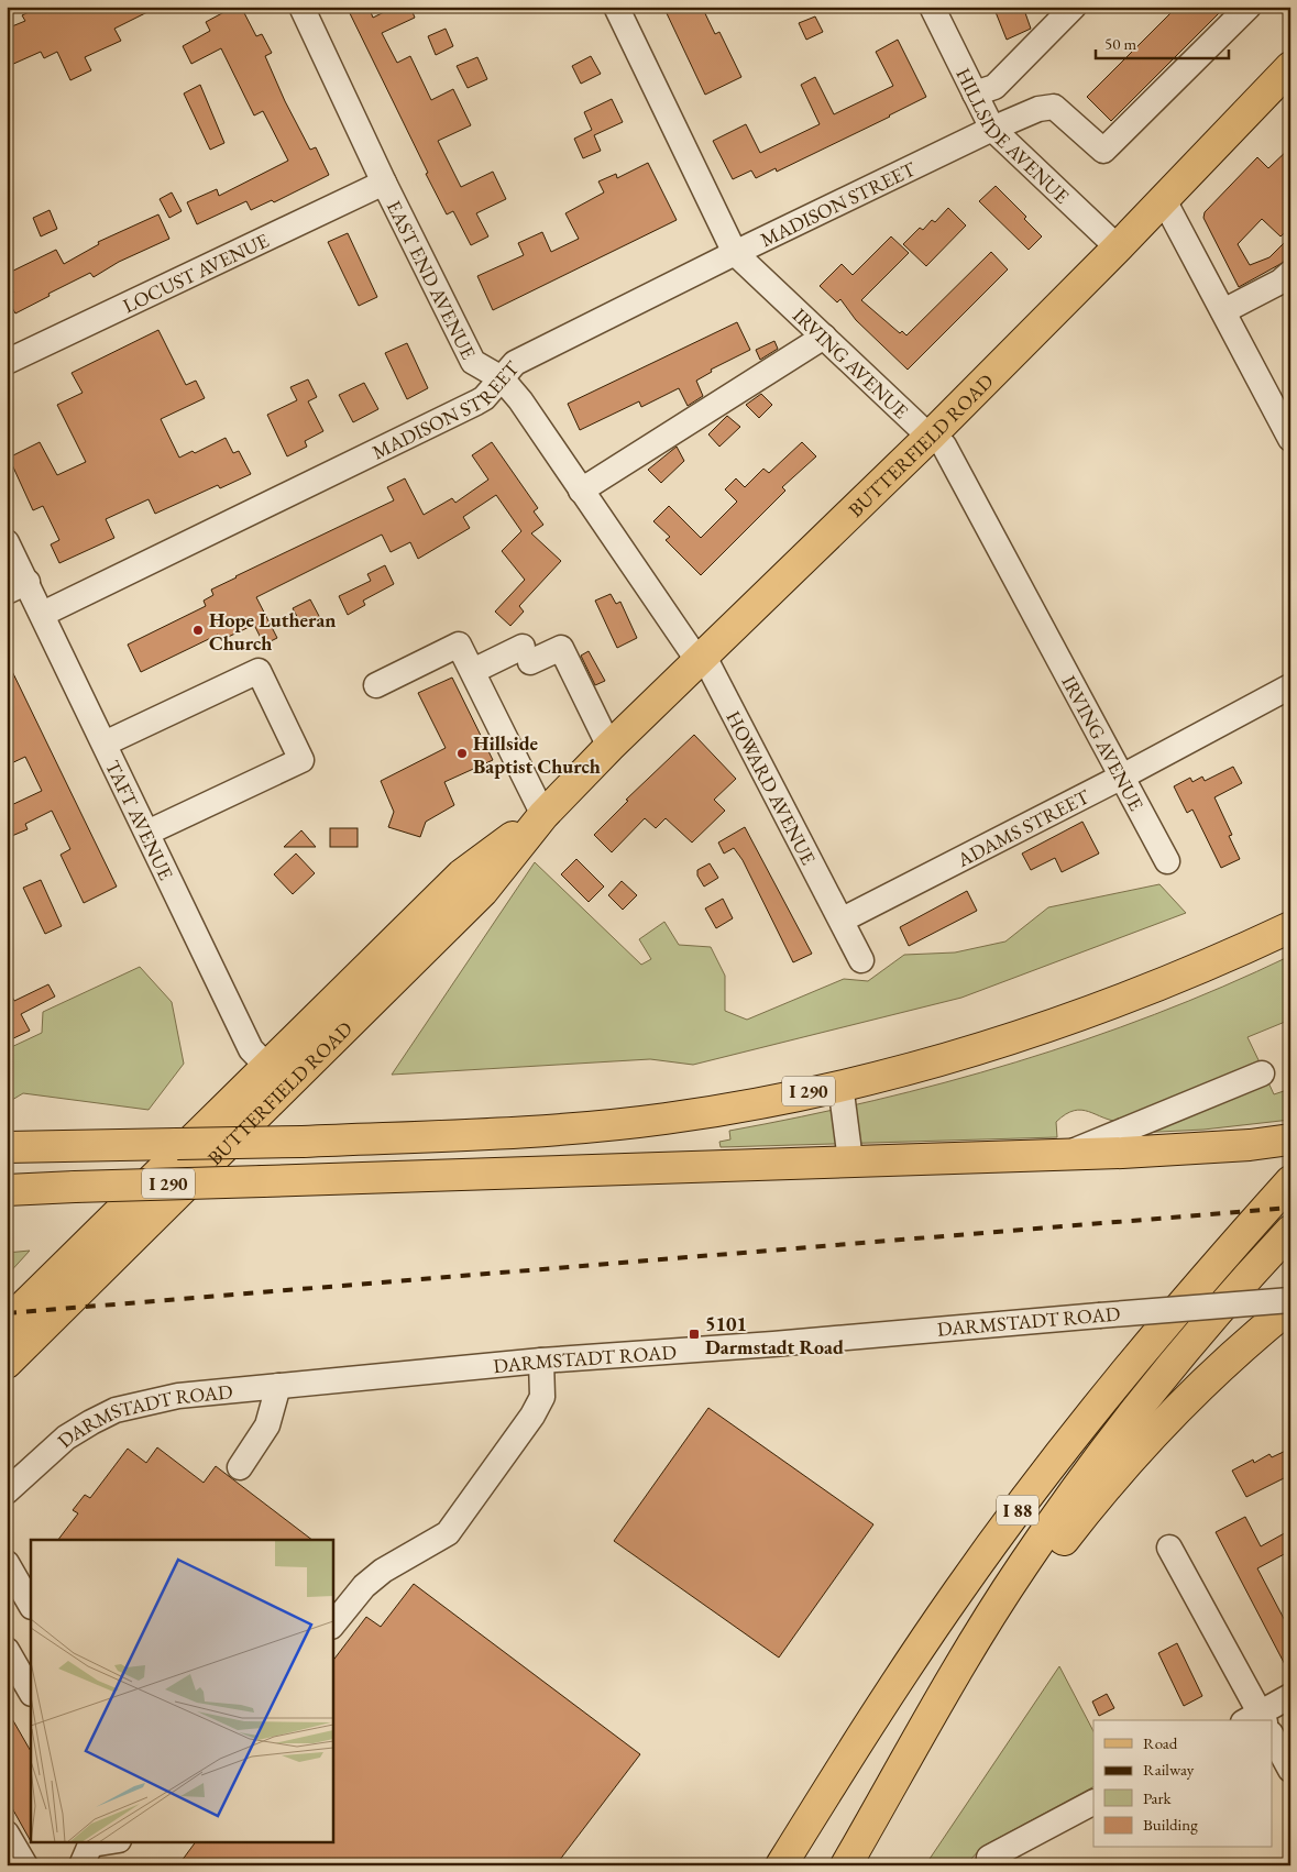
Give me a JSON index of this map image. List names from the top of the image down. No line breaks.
{"streets":{"main road":["BUTTERFIELD ROAD","I 290","I 88"],"street":["HILLSIDE AVENUE","MADISON STREET","LOCUST AVENUE","EAST END AVENUE","IRVING AVENUE","HOWARD AVENUE","TAFT AVENUE","ADAMS STREET","DARMSTADT ROAD"]},"crossings":[["HILLSIDE AVENUE","MADISON STREET"],["HILLSIDE AVENUE","BUTTERFIELD ROAD"],["MADISON STREET","EAST END AVENUE"],["MADISON STREET","IRVING AVENUE"],["MADISON STREET","TAFT AVENUE"],["LOCUST AVENUE","EAST END AVENUE"],["EAST END AVENUE","BUTTERFIELD ROAD"],["EAST END AVENUE","HOWARD AVENUE"],["IRVING AVENUE","BUTTERFIELD ROAD"],["IRVING AVENUE","ADAMS STREET"],["BUTTERFIELD ROAD","HOWARD AVENUE"],["BUTTERFIELD ROAD","TAFT AVENUE"],["HOWARD AVENUE","ADAMS STREET"]],"places":{"other":["Hope Lutheran Church","Hillside Baptist Church"],"transit":["5101 Darmstadt Road"]},"legend":["Road","Railway","Park","Building"],"scale_bar":"50 m"}
